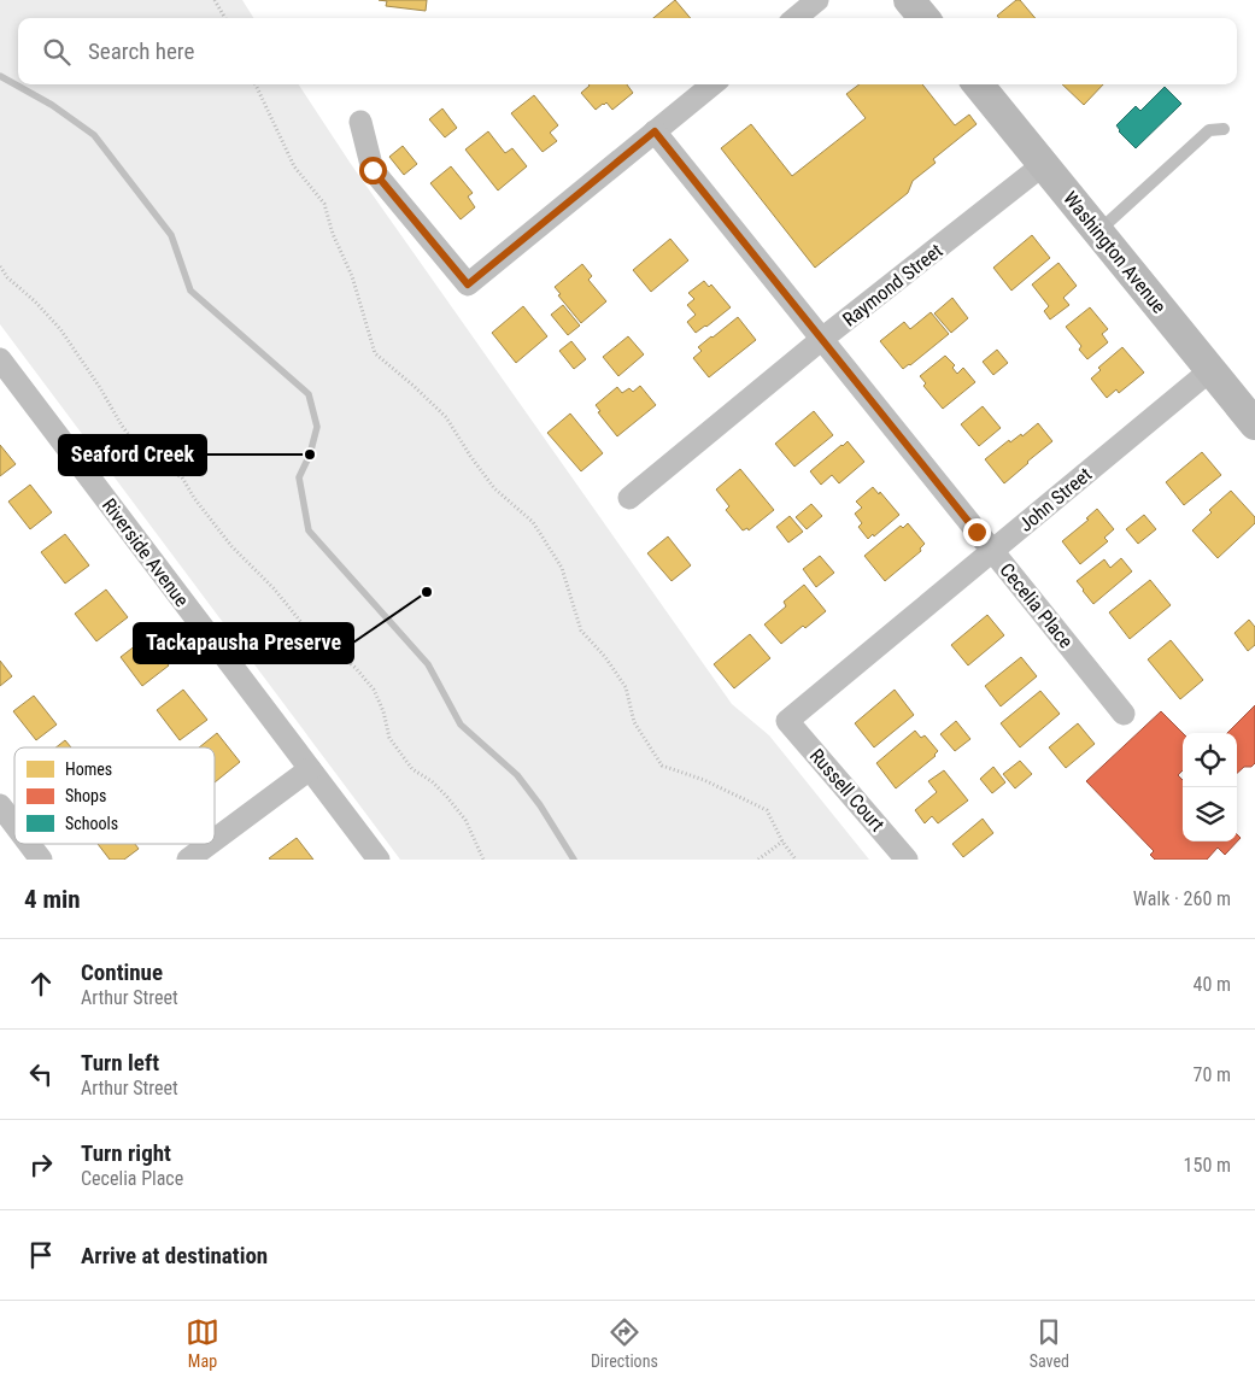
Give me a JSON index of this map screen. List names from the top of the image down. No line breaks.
{"streets":{"street":["Washington Avenue","Raymond Street","John Street","Riverside Avenue","Cecelia Place","Russell Court"]},"crossings":[["Washington Avenue","Raymond Street"],["Washington Avenue","John Street"],["Raymond Street","Cecelia Place"],["John Street","Cecelia Place"],["John Street","Russell Court"]],"places":["Seaford Creek","Tackapausha Preserve"],"legend":["Homes","Shops","Schools"],"page":{"search":"Search here","heading":["4 min","Walk · 260 m"],"list":[["Continue","Arthur Street","40 m"],["Turn left","Arthur Street","70 m"],["Turn right","Cecelia Place","150 m"],"Arrive at destination"],"nav":["Map","Directions","Saved"]}}
